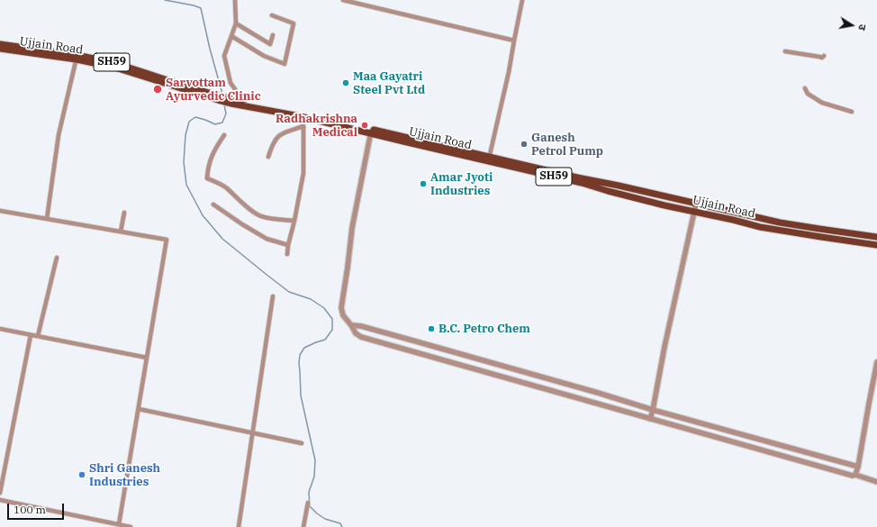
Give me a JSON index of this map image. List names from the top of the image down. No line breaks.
{"streets":{"main road":["Ujjain Road","SH59"]},"places":["Maa Gayatri Steel Pvt Ltd","Sarvottam Ayurvedic Clinic","Radhakrishna Medical","Ganesh Petrol Pump","Amar Jyoti Industries","B.C. Petro Chem","Shri Ganesh Industries"],"scale_bar":"100 m","north":"right"}
